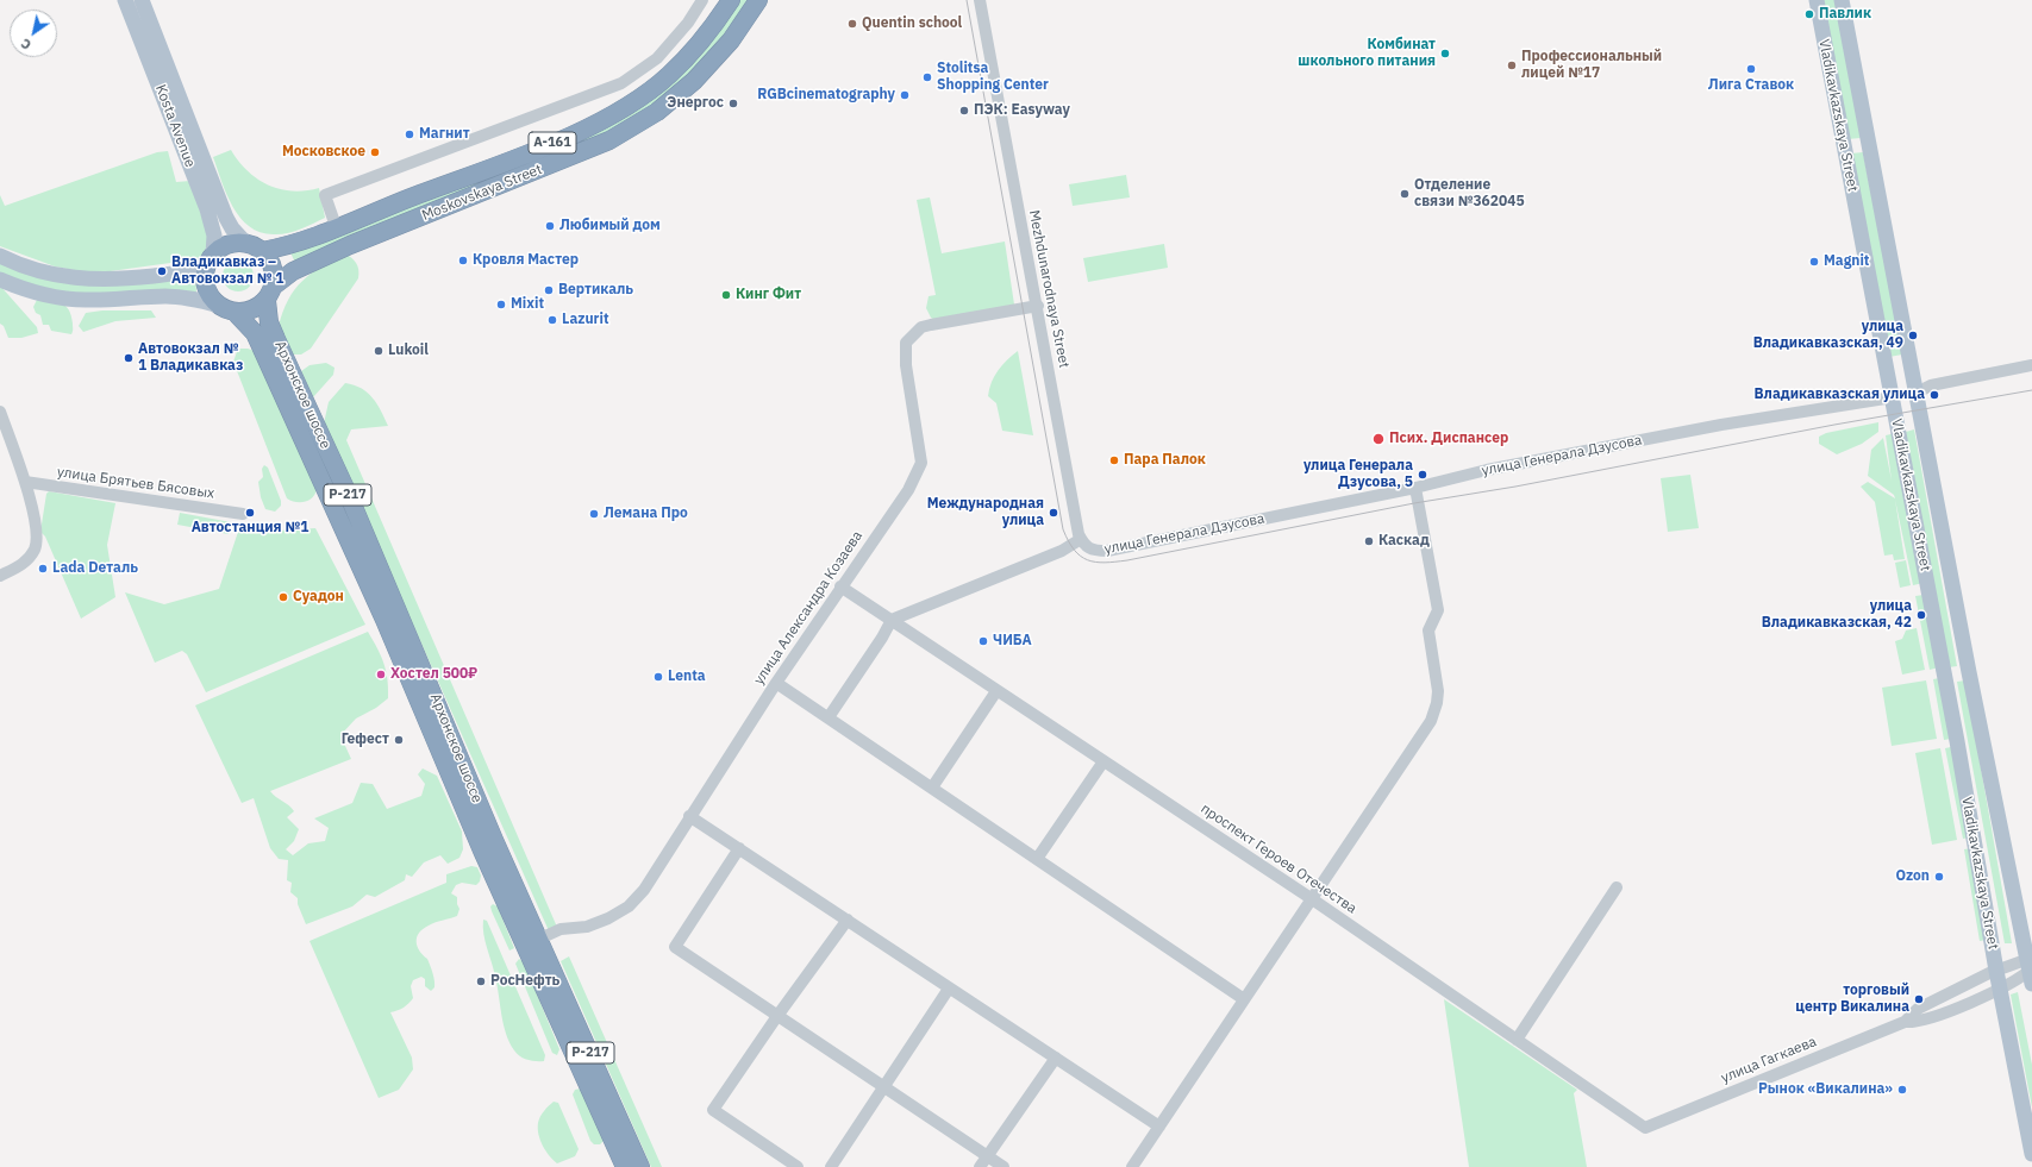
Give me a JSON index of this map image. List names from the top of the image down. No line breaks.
{"streets":{"highway":["А-161","Moskovskaya Street","Архонское шоссе","Р-217"],"main road":["Vladikavkazskaya Street","Kosta Avenue","улица Генерала Дзусова"],"street":["Mezhdunarodnaya Street","улица Брятьев Бясовых","улица Александра Козаева","проспект Героев Отечества","улица Гагкаева"]},"crossings":[["Vladikavkazskaya Street","улица Генерала Дзусова"],["Vladikavkazskaya Street","улица Гагкаева"],["Kosta Avenue","Moskovskaya Street"],["Kosta Avenue","Архонское шоссе"],["Moskovskaya Street","Архонское шоссе"],["Mezhdunarodnaya Street","улица Генерала Дзусова"],["Mezhdunarodnaya Street","улица Александра Козаева"],["Архонское шоссе","улица Александра Козаева"],["улица Александра Козаева","проспект Героев Отечества"],["проспект Героев Отечества","улица Гагкаева"]],"places":["Павлик","Quentin school","Комбинат школьного питания","Профессиональный лицей №17","Лига Ставок","Stolitsa Shopping Center","RGBcinematography","Энергос","ПЭК: Easyway","Магнит","Московское","Отделение связи №362045","Любимый дом","Кровля Мастер","Magnit","Владикавказ – Автовокзал № 1","Вертикаль","Кинг Фит","Mixit","Lazurit","улица Владикавказская, 49","Lukoil","Автовокзал № 1 Владикавказ","Владикавказская улица","Псих. Диспансер","Пара Палок","улица Генерала Дзусова, 5","Автостанция №1","Международная улица","Лемана Про","Каскад","Lada Dеталь","Суадон","улица Владикавказская, 42","ЧИБА","Хостел 500₽","Lenta","Гефест","Ozon","РосНефть","торговый центр Викалина","Рынок «Викалина»"],"north":"bottom left"}
